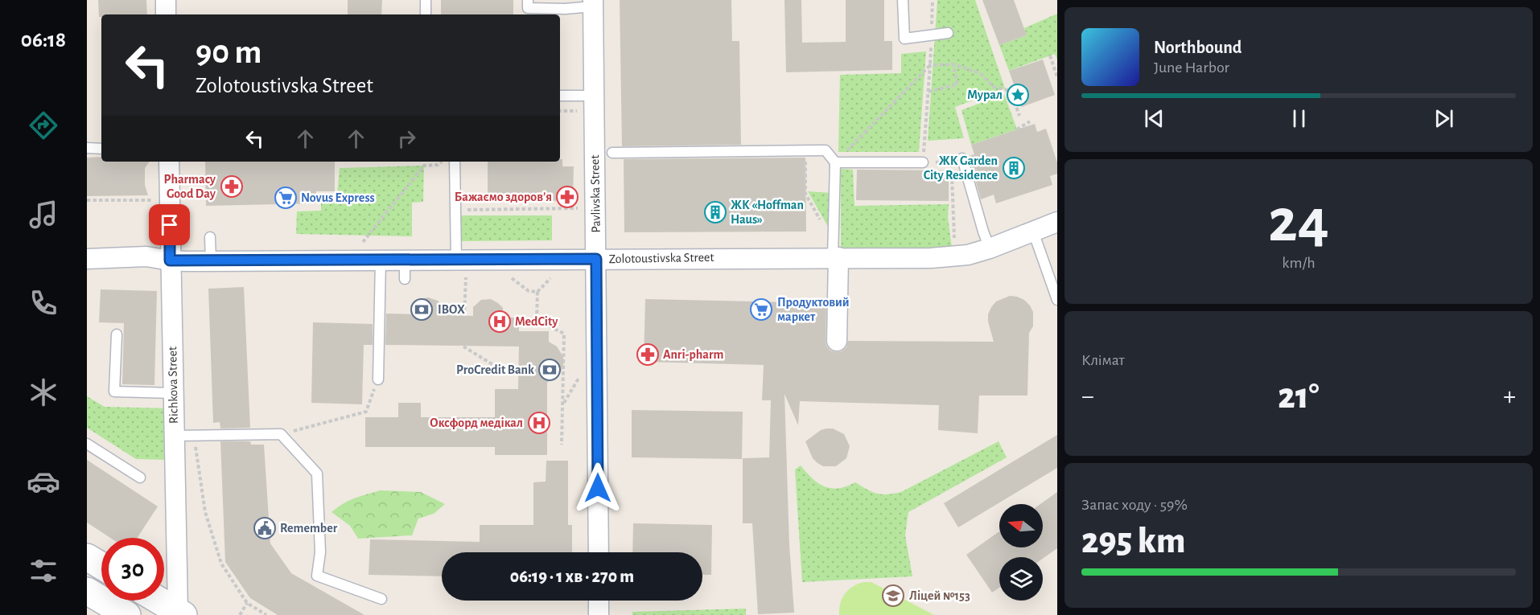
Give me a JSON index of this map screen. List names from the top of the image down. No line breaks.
{"streets":{"street":["Pavlivska Street","Zolotoustivska Street","Richkova Street"]},"crossings":[["Pavlivska Street","Zolotoustivska Street"],["Zolotoustivska Street","Richkova Street"]],"places":{"place":["Мурал"],"building":["ЖК Garden City Residence","ЖК «Hoffman Haus»"],"pharmacy":["Pharmacy Good Day","Бажаємо здоровʼя","Anri-pharm"],"supermarket":["Novus Express","Продуктовий маркет"],"bank":["IBOX","ProCredit Bank"],"hospital":["MedCity","Оксфорд медікал"],"public building":["Remember"],"school or university":["Ліцей №153"]},"north":"left","page":{"tabs":"06:18","turn":["90 m","Zolotoustivska Street"],"song":["Northbound","June Harbor"],"tile":[["24","km/h"],"Клімат",["Запас ходу · 59%","295 km"]],"heat":["−","21°","+"],"limit":"30","trip":"06:19 · 1 хв · 270 m"}}
